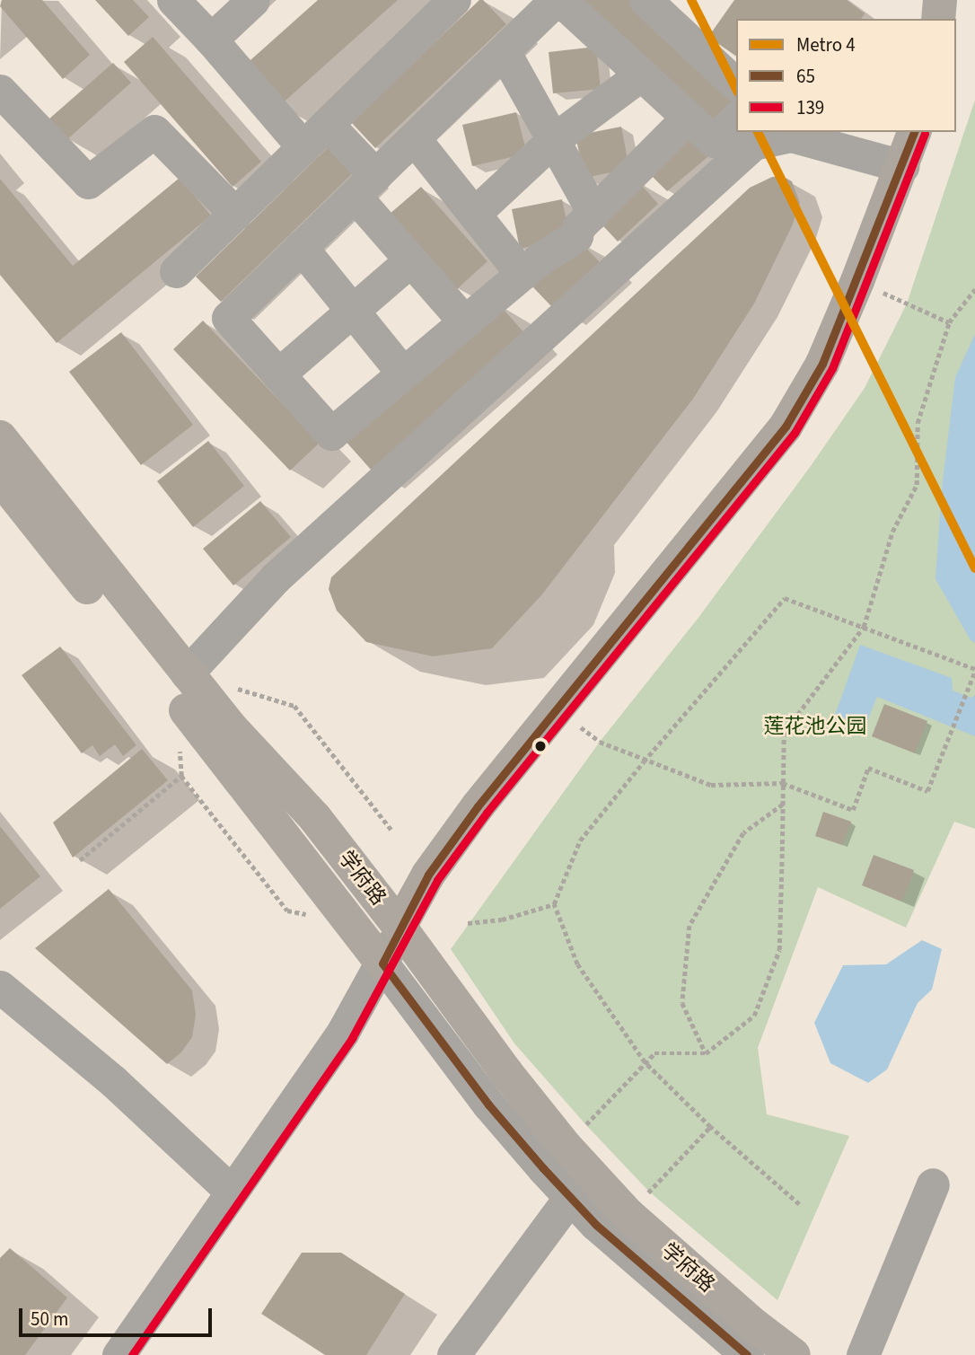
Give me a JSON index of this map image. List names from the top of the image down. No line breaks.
{"streets":{"main road":["学府路"]},"parks":["莲花池公园"],"lines":["metro line 4","transit line 65","transit line 139"],"legend":["Metro 4","65","139"],"scale_bar":"50 m"}
